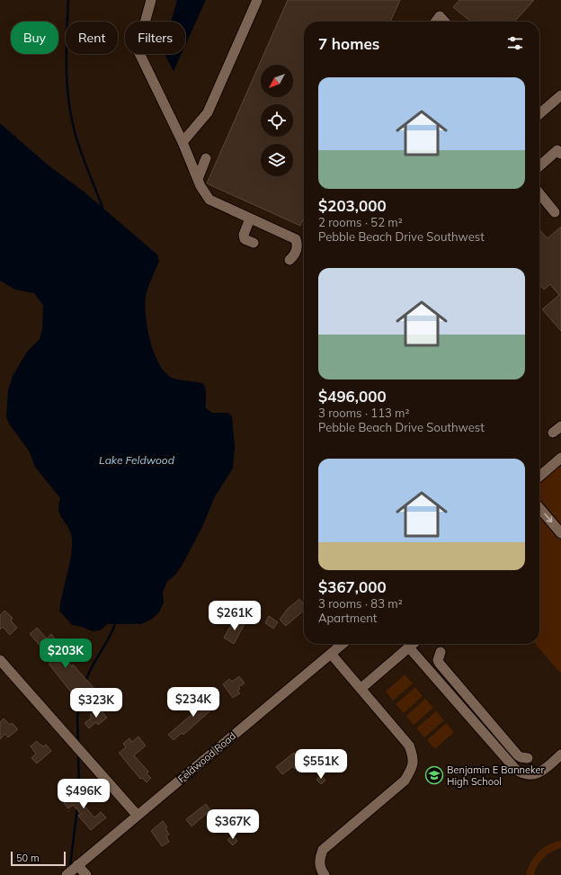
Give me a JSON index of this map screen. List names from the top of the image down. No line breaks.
{"streets":{"street":["Feldwood Road"]},"water":["Lake Feldwood"],"places":{"school or university":["Benjamin E Banneker High School"]},"scale_bar":"50 m","north":"bottom left","page":{"chip":["Buy","Rent","Filters"],"heading":"7 homes","list":[{"name":"$203,000","note":"2 rooms · 52 m² · Pebble Beach Drive Southwest"},{"name":"$496,000","note":"3 rooms · 113 m² · Pebble Beach Drive Southwest"},{"name":"$367,000","note":"3 rooms · 83 m² · Apartment"}],"price":["$261K","$203K","$234K","$323K","$551K","$496K","$367K"],"scale":"50 m"}}
